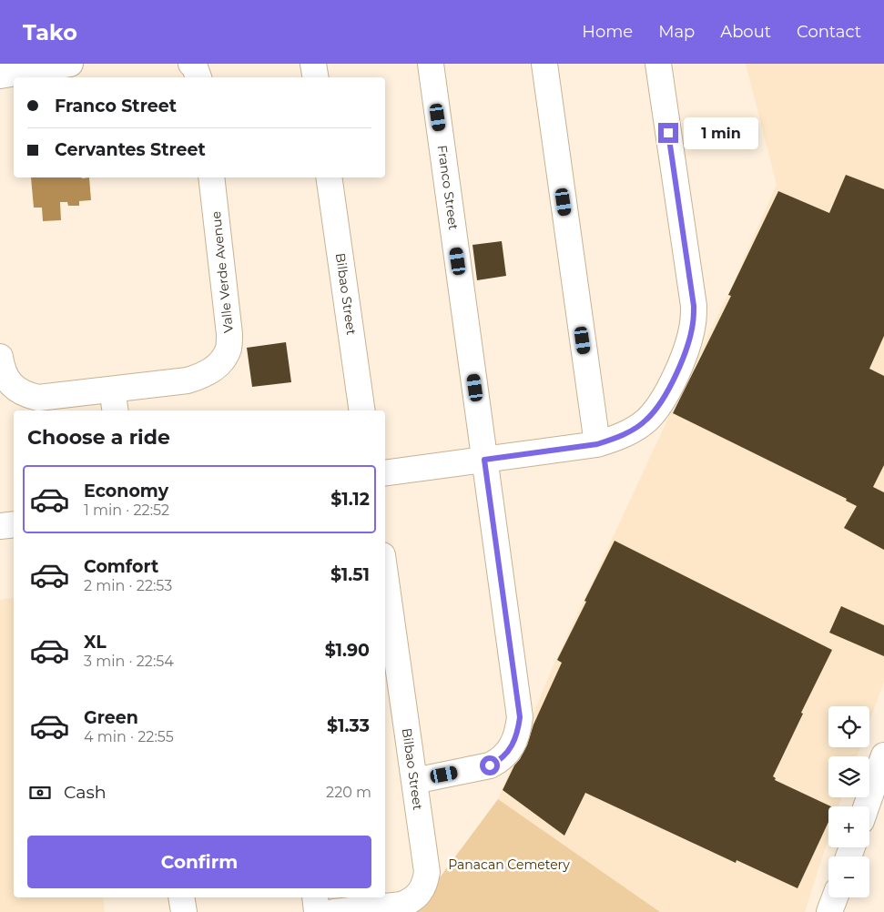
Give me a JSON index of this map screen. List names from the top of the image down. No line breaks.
{"streets":{"street":["Franco Street","Valle Verde Avenue","Bilbao Street"]},"crossings":[["Franco Street","Bilbao Street"]],"parks":["Panacan Cemetery"],"page":{"header":"Tako","nav":["Home","Map","About","Contact"],"banner":["Franco Street","Cervantes Street"],"bubble":"1 min","heading":"Choose a ride","list":[{"name":"Economy","note":"1 min · 22:52","value":"$1.12"},{"name":"Comfort","note":"2 min · 22:53","value":"$1.51"},{"name":"XL","note":"3 min · 22:54","value":"$1.90"},{"name":"Green","note":"4 min · 22:55","value":"$1.33"}],"map_buttons":["+","−"],"pay":["Cash","220 m"],"buttons":"Confirm"}}
